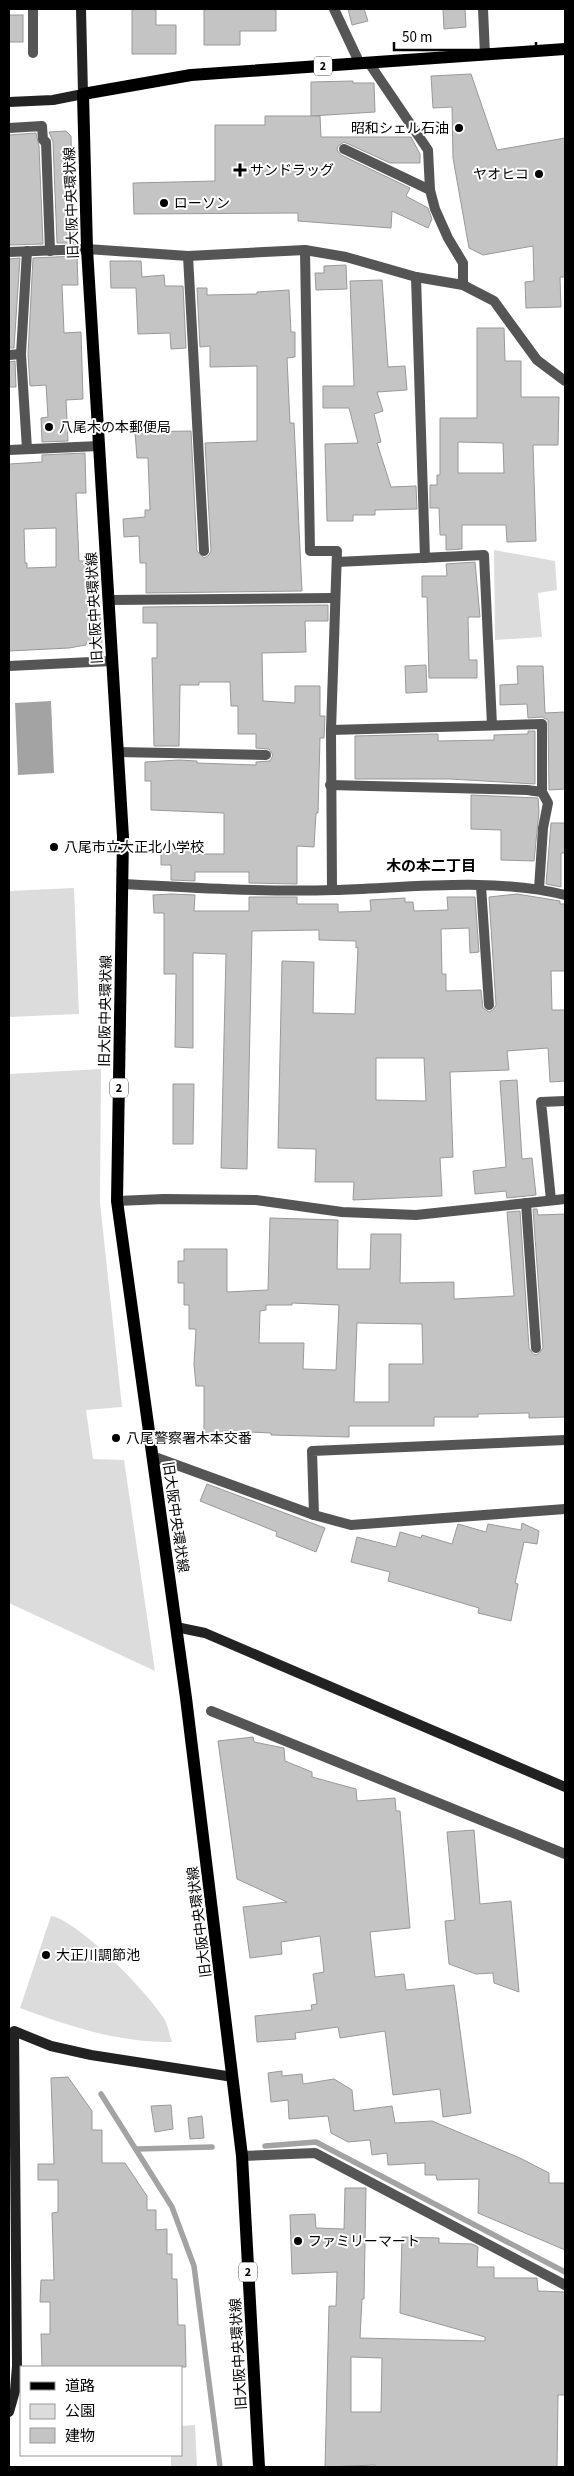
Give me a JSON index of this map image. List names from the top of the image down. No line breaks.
{"streets":{"main road":["2","旧大阪中央環状線"]},"crossings":[["2","旧大阪中央環状線"]],"districts":["木の本二丁目"],"places":{"other":["昭和シェル石油","ヤオヒコ","ローソン","八尾木の本郵便局","八尾市立大正北小学校","八尾警察署木本交番","大正川調節池","ファミリーマート"],"health":["サンドラッグ"]},"legend":["道路","公園","建物"],"scale_bar":"50 m"}
